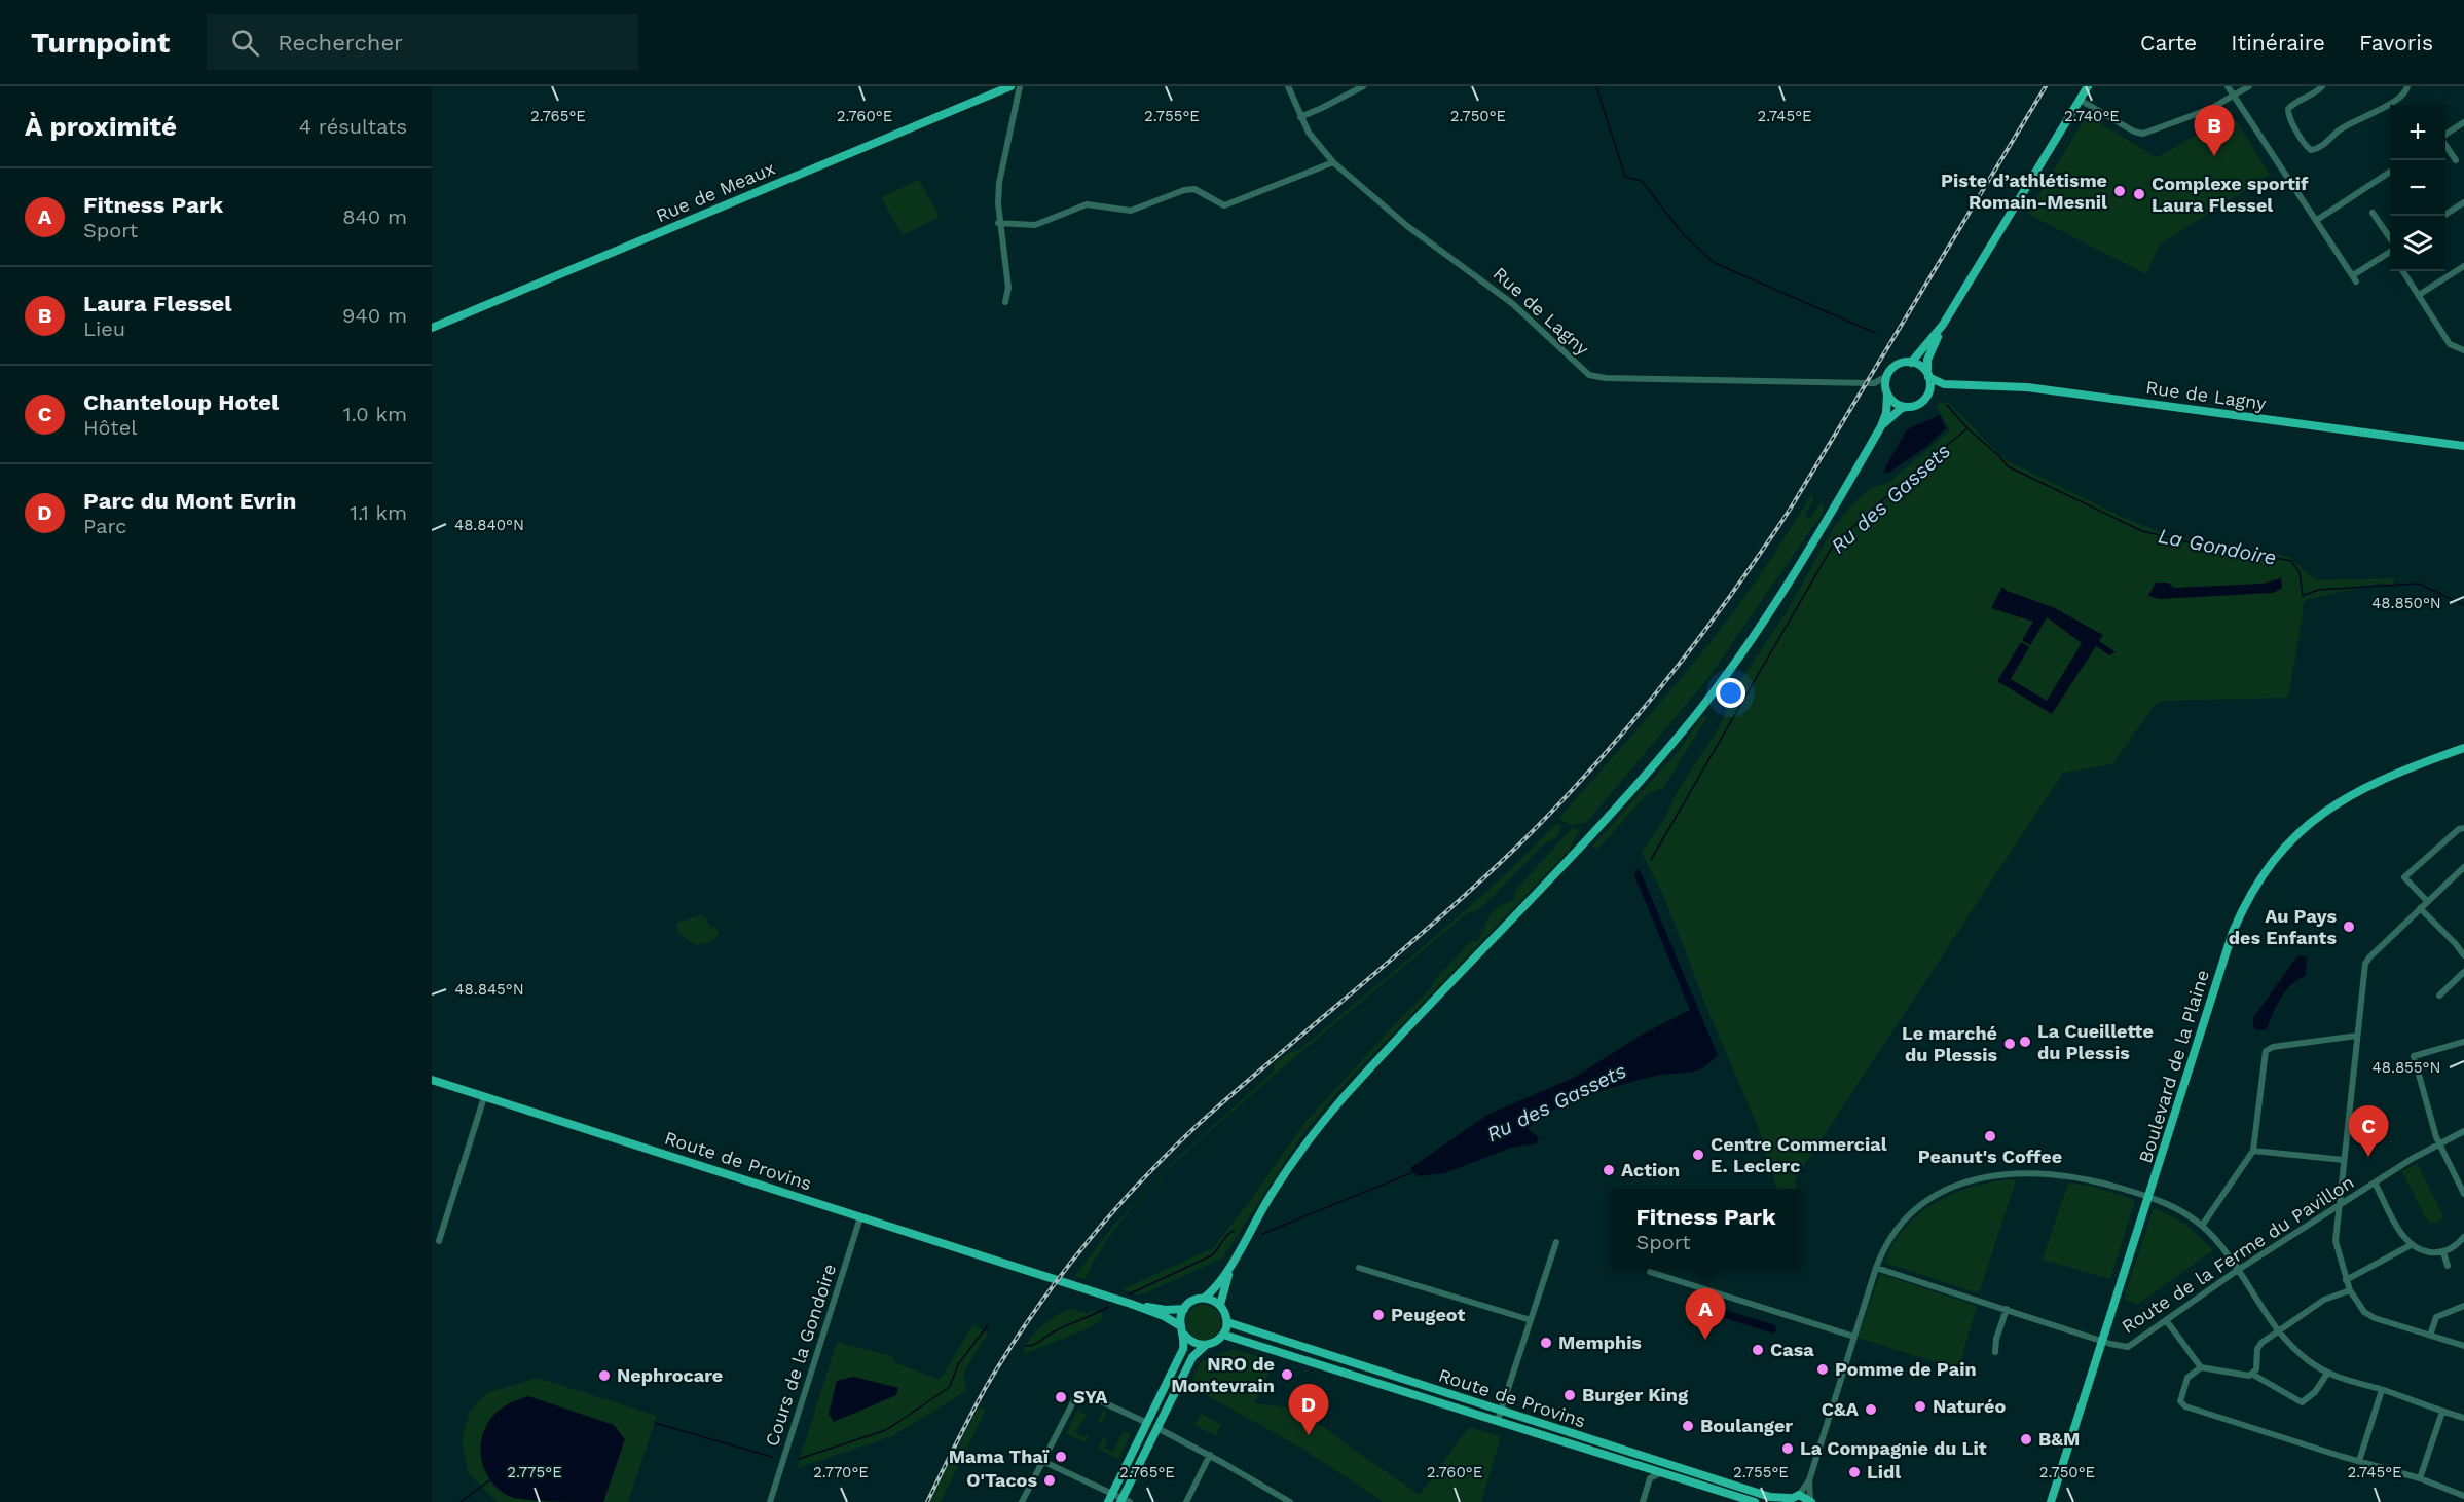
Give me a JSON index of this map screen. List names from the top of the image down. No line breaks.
{"streets":{"main road":["Rue de Meaux","Rue de Lagny","Boulevard de la Plaine","Route de Provins"],"street":["Route de la Ferme du Pavillon","Cours de la Gondoire"]},"crossings":[["Boulevard de la Plaine","Route de la Ferme du Pavillon"],["Route de Provins","Cours de la Gondoire"]],"water":["Ru des Gassets","La Gondoire"],"places":["Piste d’athlétisme Romain-Mesnil","Complexe sportif Laura Flessel","Au Pays des Enfants","La Cueillette du Plessis","Le marché du Plessis","Peanut's Coffee","Centre Commercial E. Leclerc","Action","Peugeot","Memphis","Casa","Pomme de Pain","NRO de Montevrain","Nephrocare","Burger King","SYA","Naturéo","C&A","Boulanger","B&M","La Compagnie du Lit","Mama Thaï","Lidl","O'Tacos"],"page":{"header":"Turnpoint","search":"Rechercher","nav":["Carte","Itinéraire","Favoris"],"heading":["À proximité","4 résultats"],"map_buttons":["+","−"],"pins":["B","C","A","D"],"list":[{"mark":"A","name":"Fitness Park","note":"Sport","value":"840 m"},{"mark":"B","name":"Laura Flessel","note":"Lieu","value":"940 m"},{"mark":"C","name":"Chanteloup Hotel","note":"Hôtel","value":"1.0 km"},{"mark":"D","name":"Parc du Mont Evrin","note":"Parc","value":"1.1 km"}],"popup":["Fitness Park","Sport"]},"coordinates":["2.765°E","2.760°E","2.755°E","2.750°E","2.745°E","2.740°E","48.840°N","48.850°N","48.845°N","48.855°N","2.775°E","2.770°E"]}
